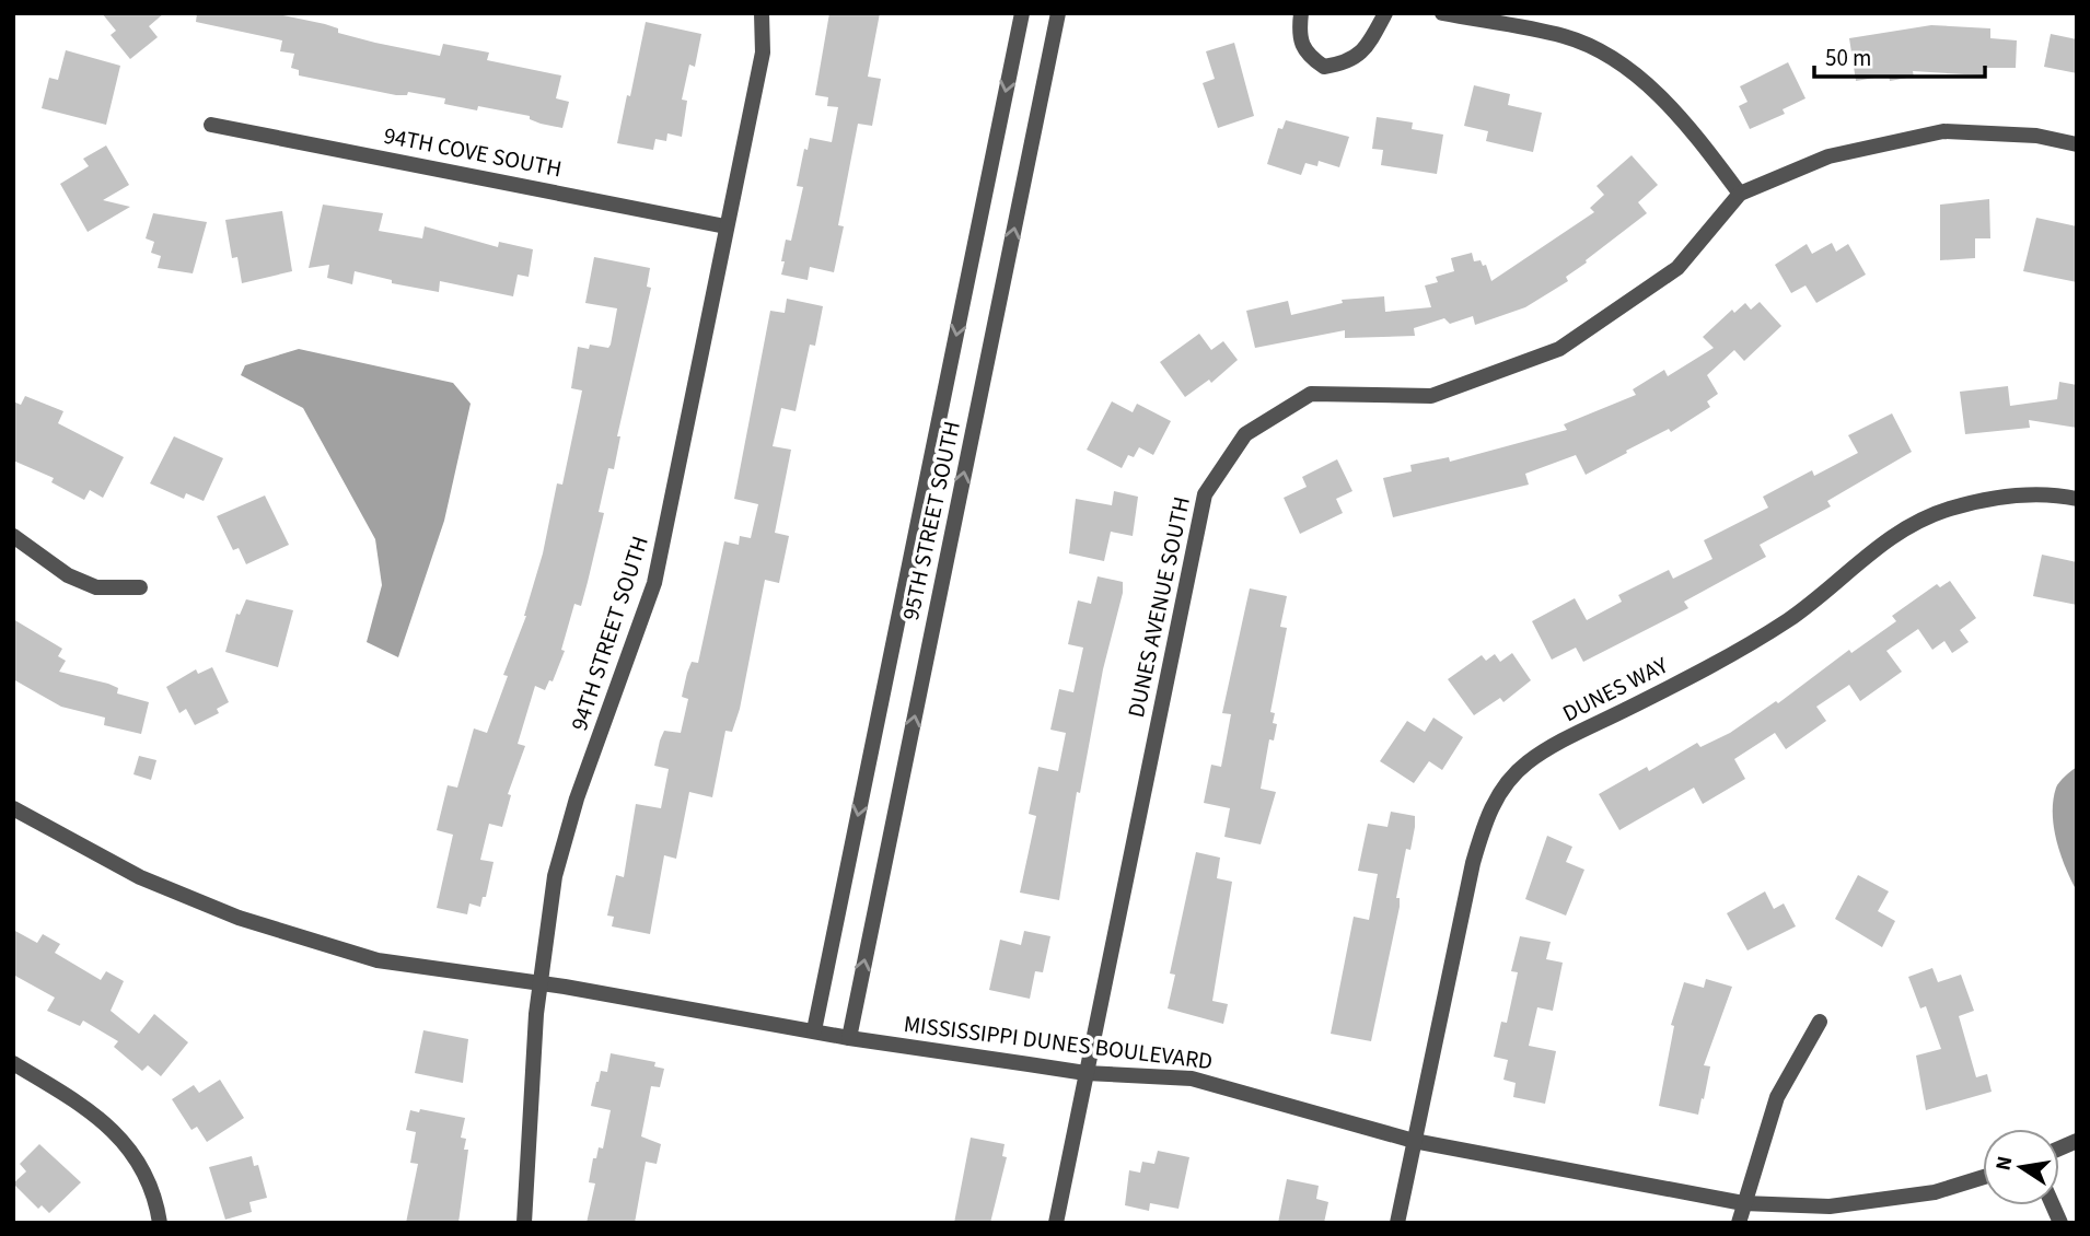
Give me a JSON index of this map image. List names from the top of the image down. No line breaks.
{"streets":{"street":["94TH COVE SOUTH","95TH STREET SOUTH","DUNES AVENUE SOUTH","94TH STREET SOUTH","DUNES WAY","MISSISSIPPI DUNES BOULEVARD"]},"crossings":[["94TH COVE SOUTH","94TH STREET SOUTH"],["95TH STREET SOUTH","MISSISSIPPI DUNES BOULEVARD"],["DUNES AVENUE SOUTH","MISSISSIPPI DUNES BOULEVARD"],["94TH STREET SOUTH","MISSISSIPPI DUNES BOULEVARD"],["DUNES WAY","MISSISSIPPI DUNES BOULEVARD"]],"scale_bar":"50 m","north":"left"}
